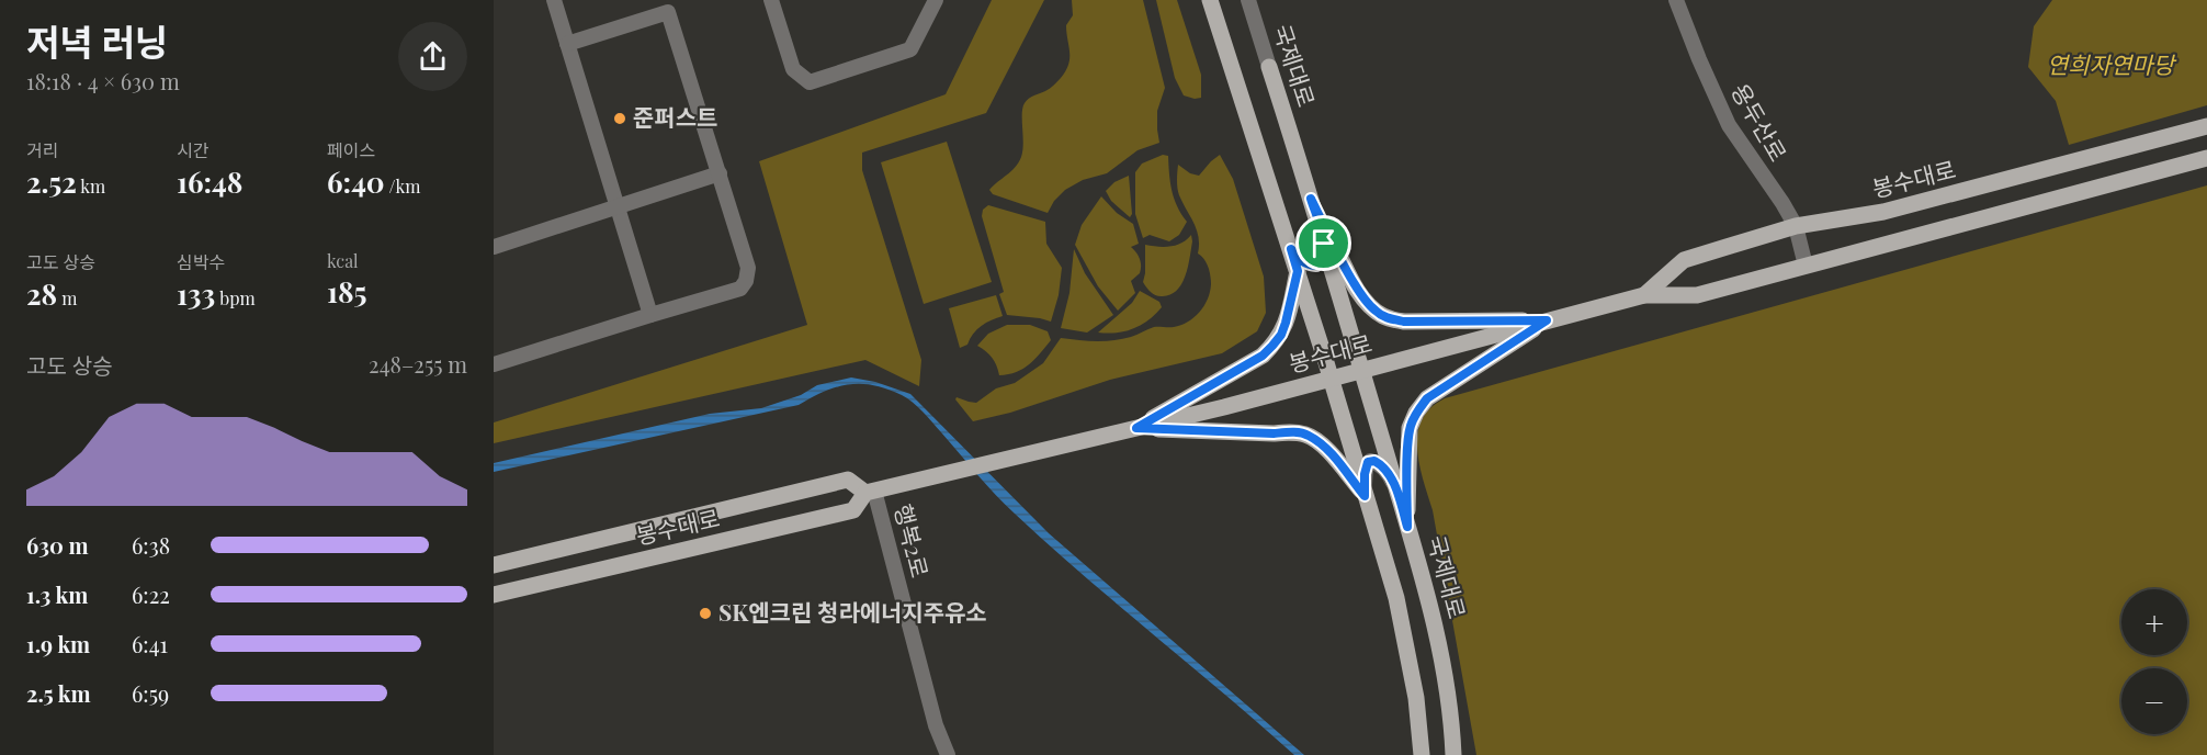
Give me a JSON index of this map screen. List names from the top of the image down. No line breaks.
{"streets":{"main road":["국제대로","봉수대로"],"street":["용두산로","행복2로"]},"crossings":[["국제대로","봉수대로"],["용두산로","봉수대로"],["봉수대로","행복2로"]],"parks":["연희자연마당"],"places":["준퍼스트","SK엔크린 청라에너지주유소"],"page":{"heading":["저녁 러닝","18:18 · 4 × 630 m"],"stats":[["거리","2.52 km"],["시간","16:48"],["페이스","6:40 /km"],["고도 상승","28 m"],["심박수","133 bpm"],["kcal","185"]],"chart":["고도 상승","248–255 m"],"list":[{"name":"630 m","note":"6:38"},{"name":"1.3 km","note":"6:22"},{"name":"1.9 km","note":"6:41"},{"name":"2.5 km","note":"6:59"}],"map_buttons":["+","−"]}}
